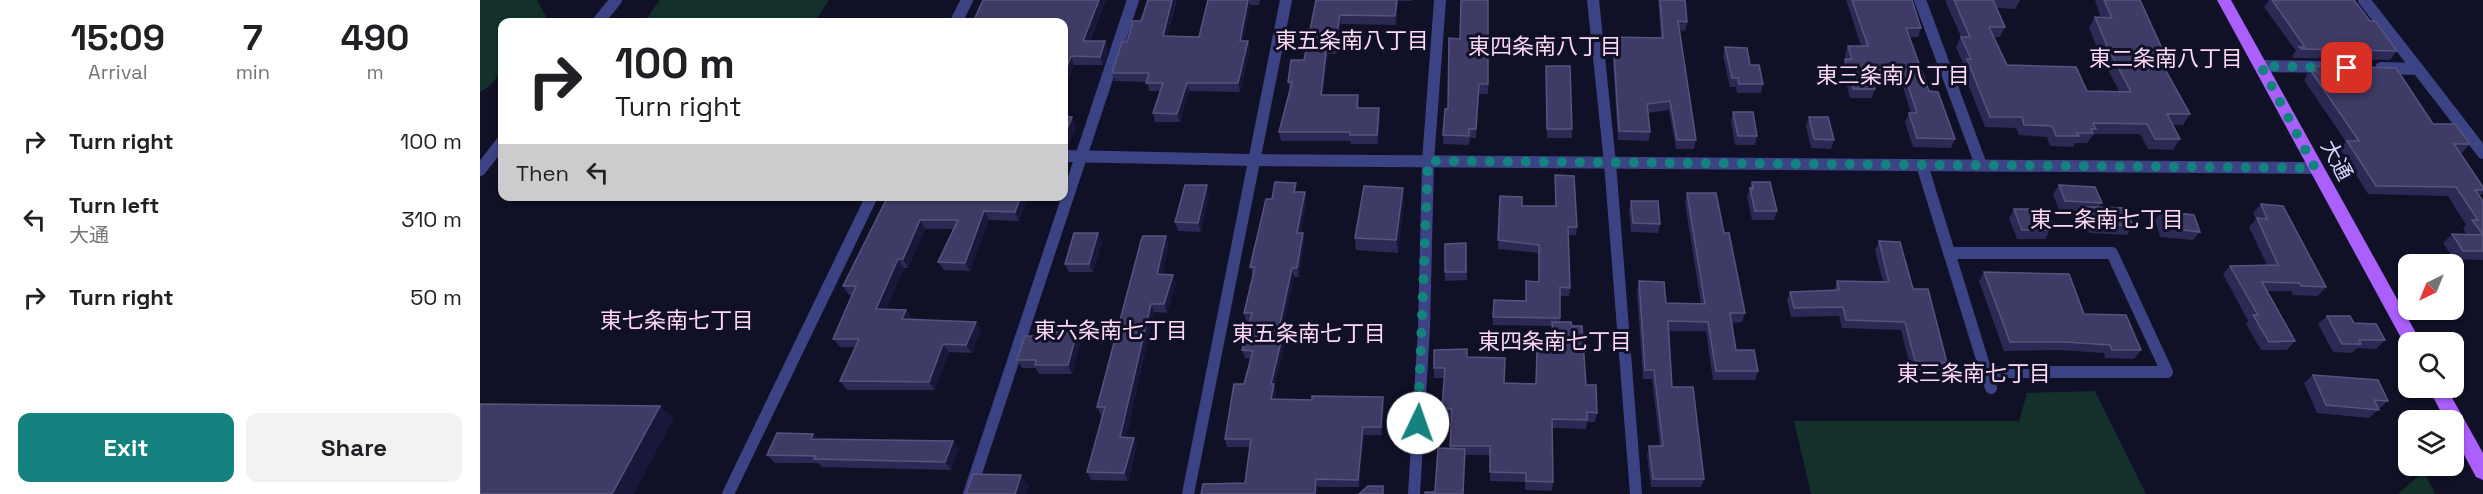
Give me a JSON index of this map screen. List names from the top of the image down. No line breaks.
{"streets":{"main road":["大通"]},"districts":["東五条南八丁目","東四条南八丁目","東二条南八丁目","東三条南八丁目","東二条南七丁目","東七条南七丁目","東六条南七丁目","東五条南七丁目","東四条南七丁目","東三条南七丁目"],"north":"bottom left","page":{"eta":["15:09","Arrival","7","min","490","m"],"turn":["100 m","Turn right"],"list":[{"name":"Turn right","value":"100 m"},{"name":"Turn left","note":"大通","value":"310 m"},{"name":"Turn right","value":"50 m"}],"then":"Then","buttons":["Exit","Share"]}}
